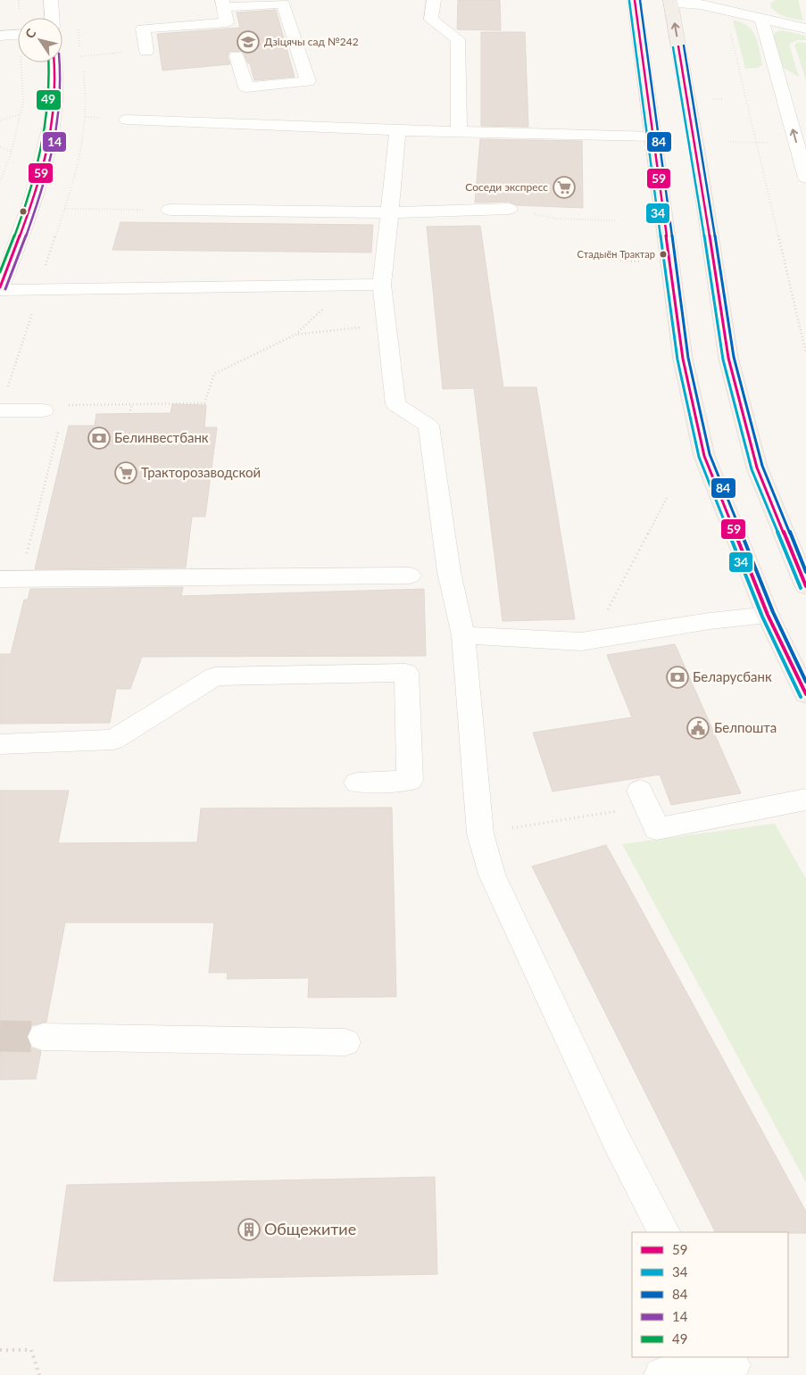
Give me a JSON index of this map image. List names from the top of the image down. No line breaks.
{"places":{"school or university":["Дзіцячы сад №242"],"supermarket":["Соседи экспресс","Тракторозаводской"],"other":["Стадыён Трактар"],"bank":["Белинвестбанк","Беларусбанк"],"public building":["Белпошта"],"building":["Общежитие"]},"lines":["transit line 59","transit line 84","transit line 34","transit line 14","transit line 49"],"legend":["59","34","84","14","49"],"north":"top left"}
